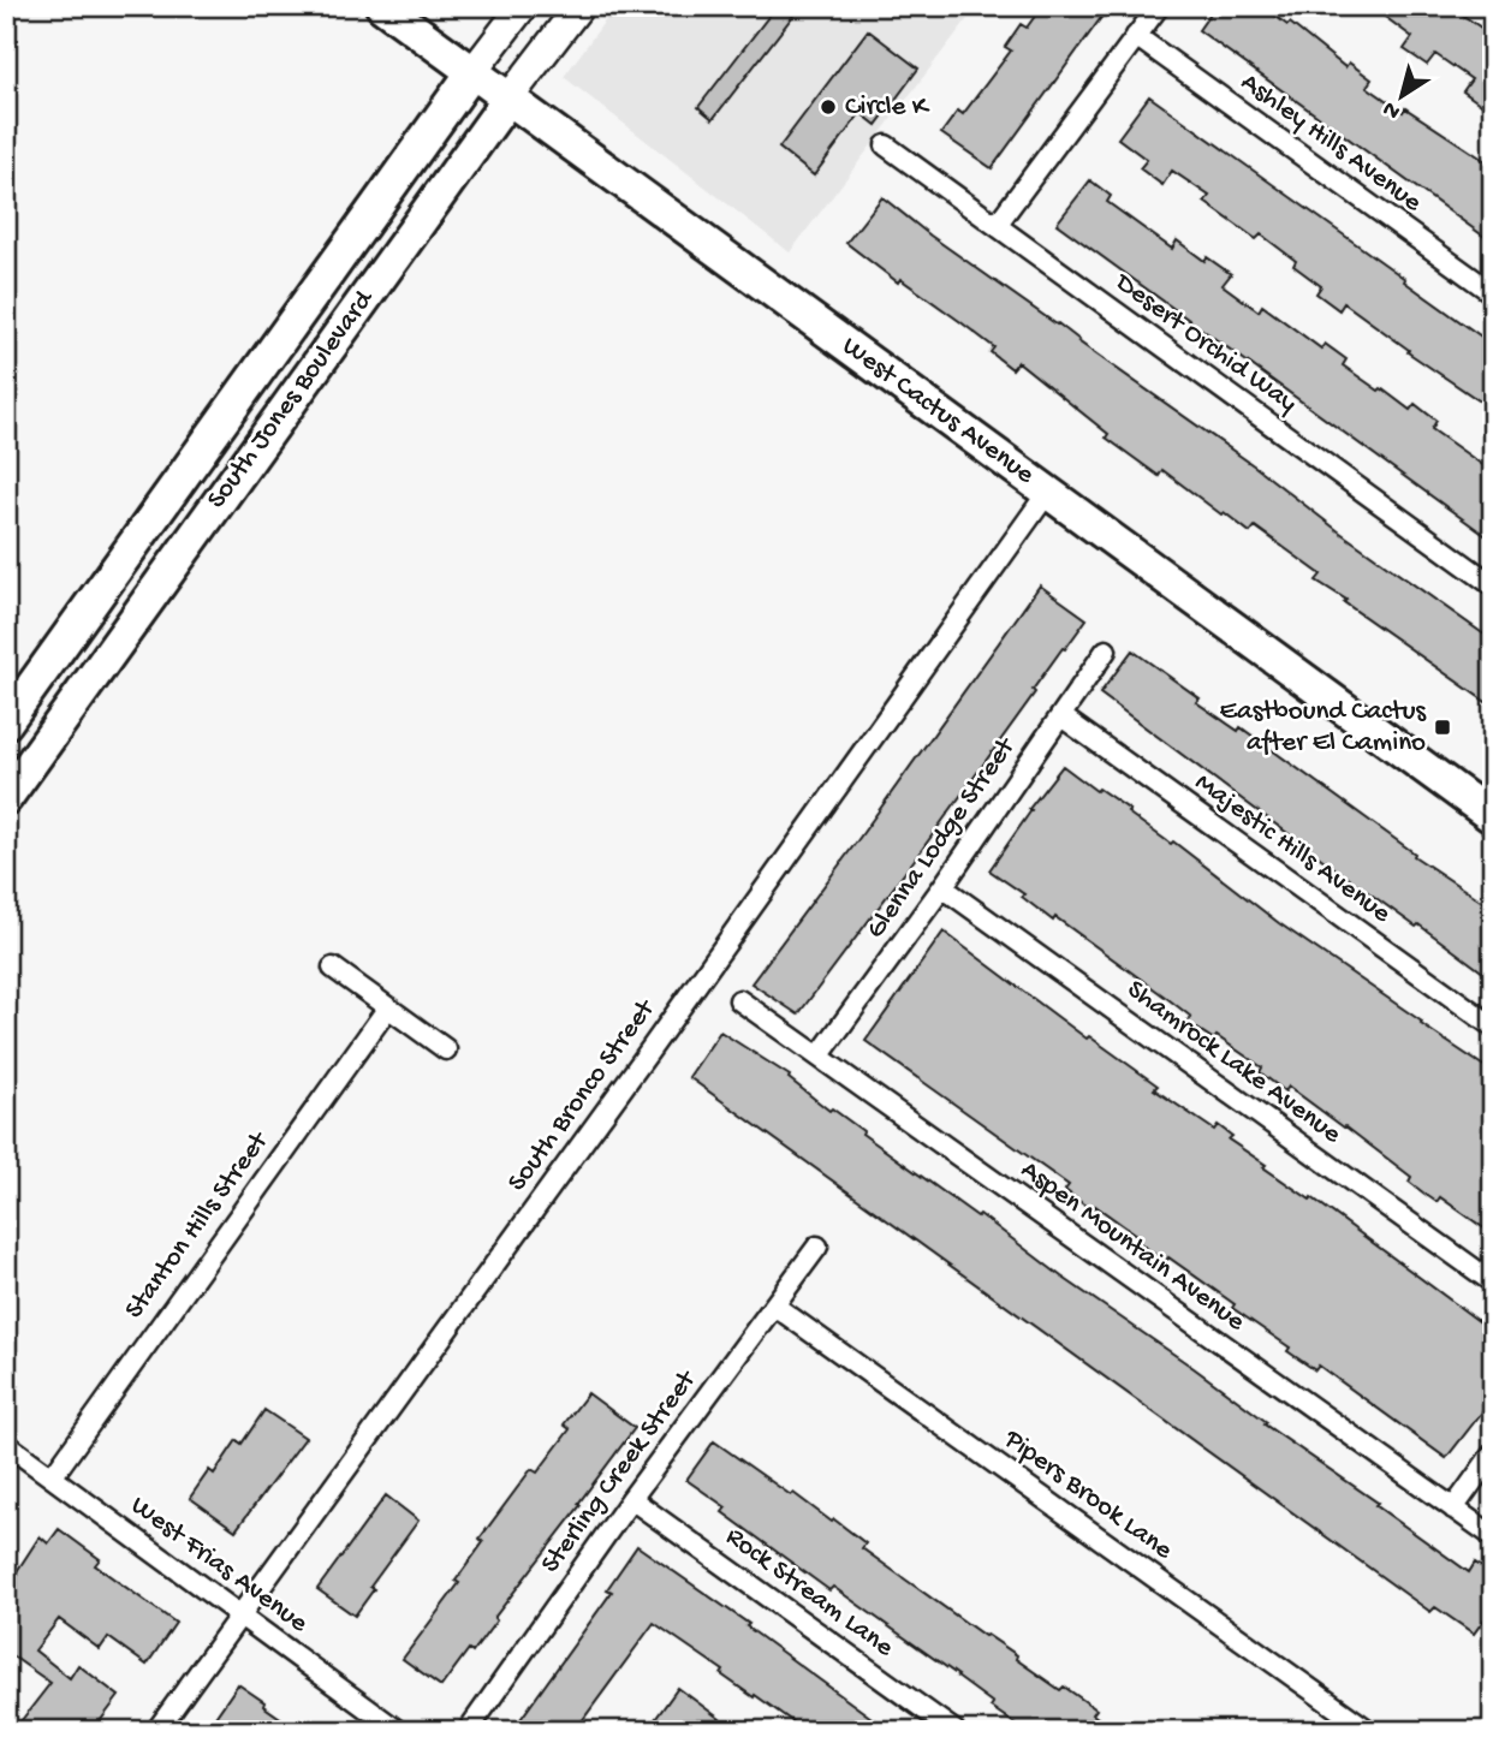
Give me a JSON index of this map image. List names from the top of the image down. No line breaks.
{"streets":{"main road":["South Jones Boulevard","West Cactus Avenue"],"street":["Ashley Hills Avenue","Desert Orchid Way","Glenna Lodge Street","Majestic Hills Avenue","Shamrock Lake Avenue","South Bronco Street","Stanton Hills Street","Aspen Mountain Avenue","Sterling Creek Street","Pipers Brook Lane","West Frias Avenue","Rock Stream Lane"]},"crossings":[["South Jones Boulevard","West Cactus Avenue"],["West Cactus Avenue","South Bronco Street"],["Glenna Lodge Street","Majestic Hills Avenue"],["Glenna Lodge Street","Shamrock Lake Avenue"],["Glenna Lodge Street","Aspen Mountain Avenue"],["South Bronco Street","West Frias Avenue"],["Stanton Hills Street","West Frias Avenue"],["Sterling Creek Street","Pipers Brook Lane"],["Sterling Creek Street","Rock Stream Lane"]],"places":{"other":["Circle K"],"transit":["Eastbound Cactus after El Camino"]},"north":"bottom left"}
